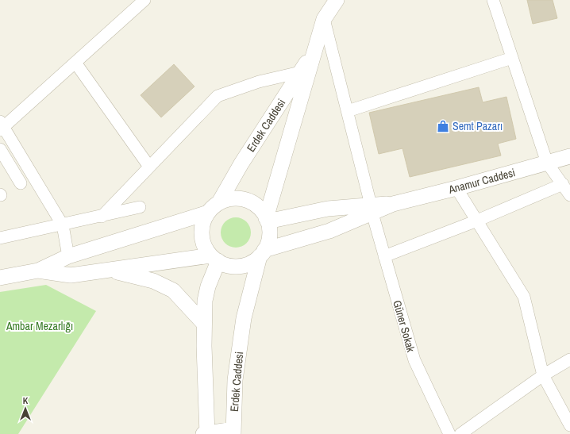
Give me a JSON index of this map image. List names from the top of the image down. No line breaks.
{"streets":{"street":["Erdek Caddesi","Anamur Caddesi","Güner Sokak"]},"crossings":[["Erdek Caddesi","Güner Sokak"],["Anamur Caddesi","Güner Sokak"]],"parks":["Ambar Mezarlığı"],"places":{"shop":["Semt Pazarı"]},"north":"top"}
